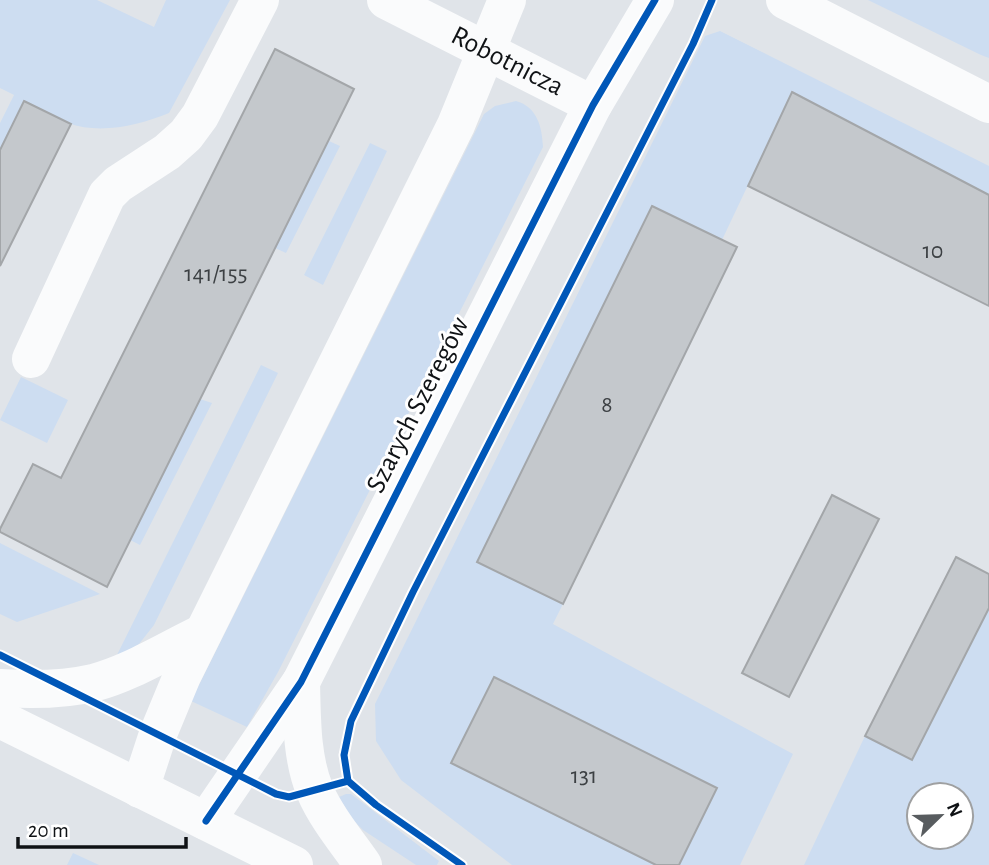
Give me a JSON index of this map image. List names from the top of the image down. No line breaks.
{"streets":{"street":["Robotnicza","Szarych Szeregów"]},"crossings":[["Robotnicza","Szarych Szeregów"]],"house_numbers":["10","141/155","8","131"],"scale_bar":"20 m","north":"top right"}
